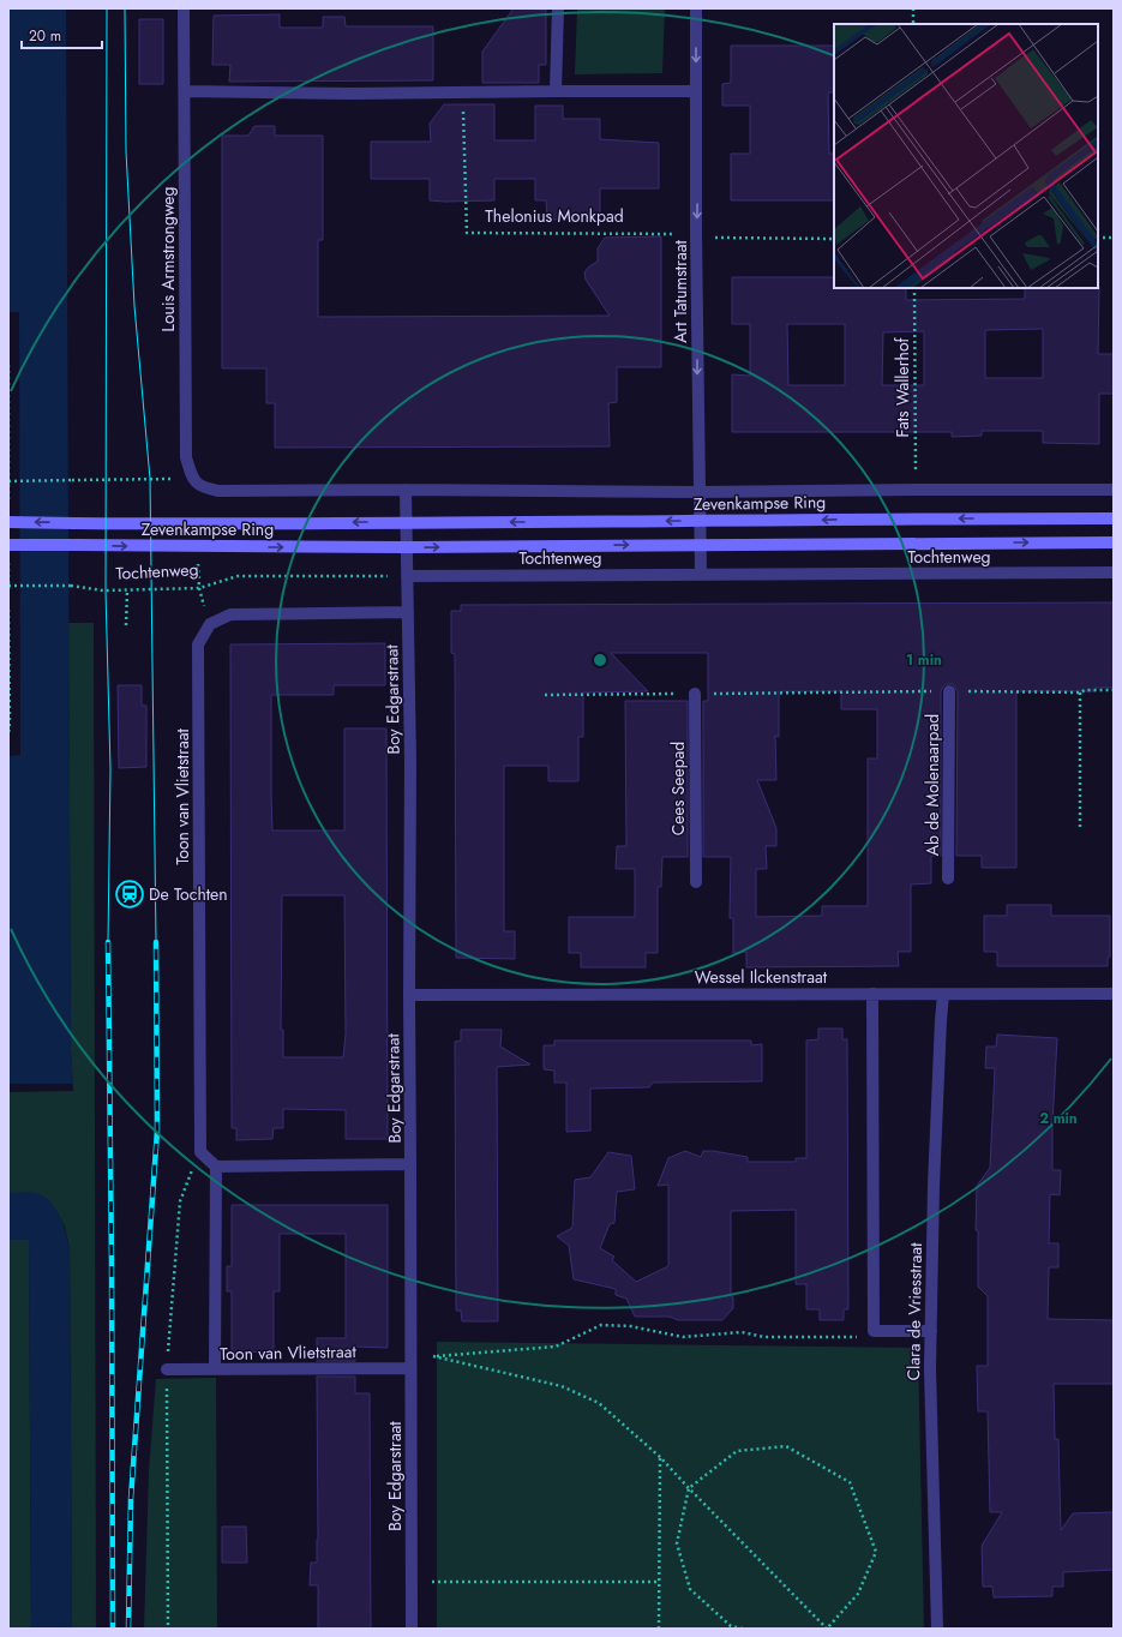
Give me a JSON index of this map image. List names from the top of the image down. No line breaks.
{"streets":{"street":["Louis Armstrongweg","Art Tatumstraat","Zevenkampse Ring","Tochtenweg","Boy Edgarstraat","Ab de Molenaarpad","Cees Seepad","Toon van Vlietstraat","Wessel Ilckenstraat","Clara de Vriesstraat"],"path":["Thelonius Monkpad","Fats Wallerhof"]},"crossings":[["Thelonius Monkpad","Art Tatumstraat"],["Art Tatumstraat","Zevenkampse Ring"],["Art Tatumstraat","Tochtenweg"],["Zevenkampse Ring","Boy Edgarstraat"],["Tochtenweg","Boy Edgarstraat"],["Boy Edgarstraat","Toon van Vlietstraat"],["Boy Edgarstraat","Wessel Ilckenstraat"],["Wessel Ilckenstraat","Clara de Vriesstraat"]],"one_way":["Art Tatumstraat"],"places":{"station":["De Tochten"]},"scale_bar":"20 m","rings":["1 min","2 min"]}
